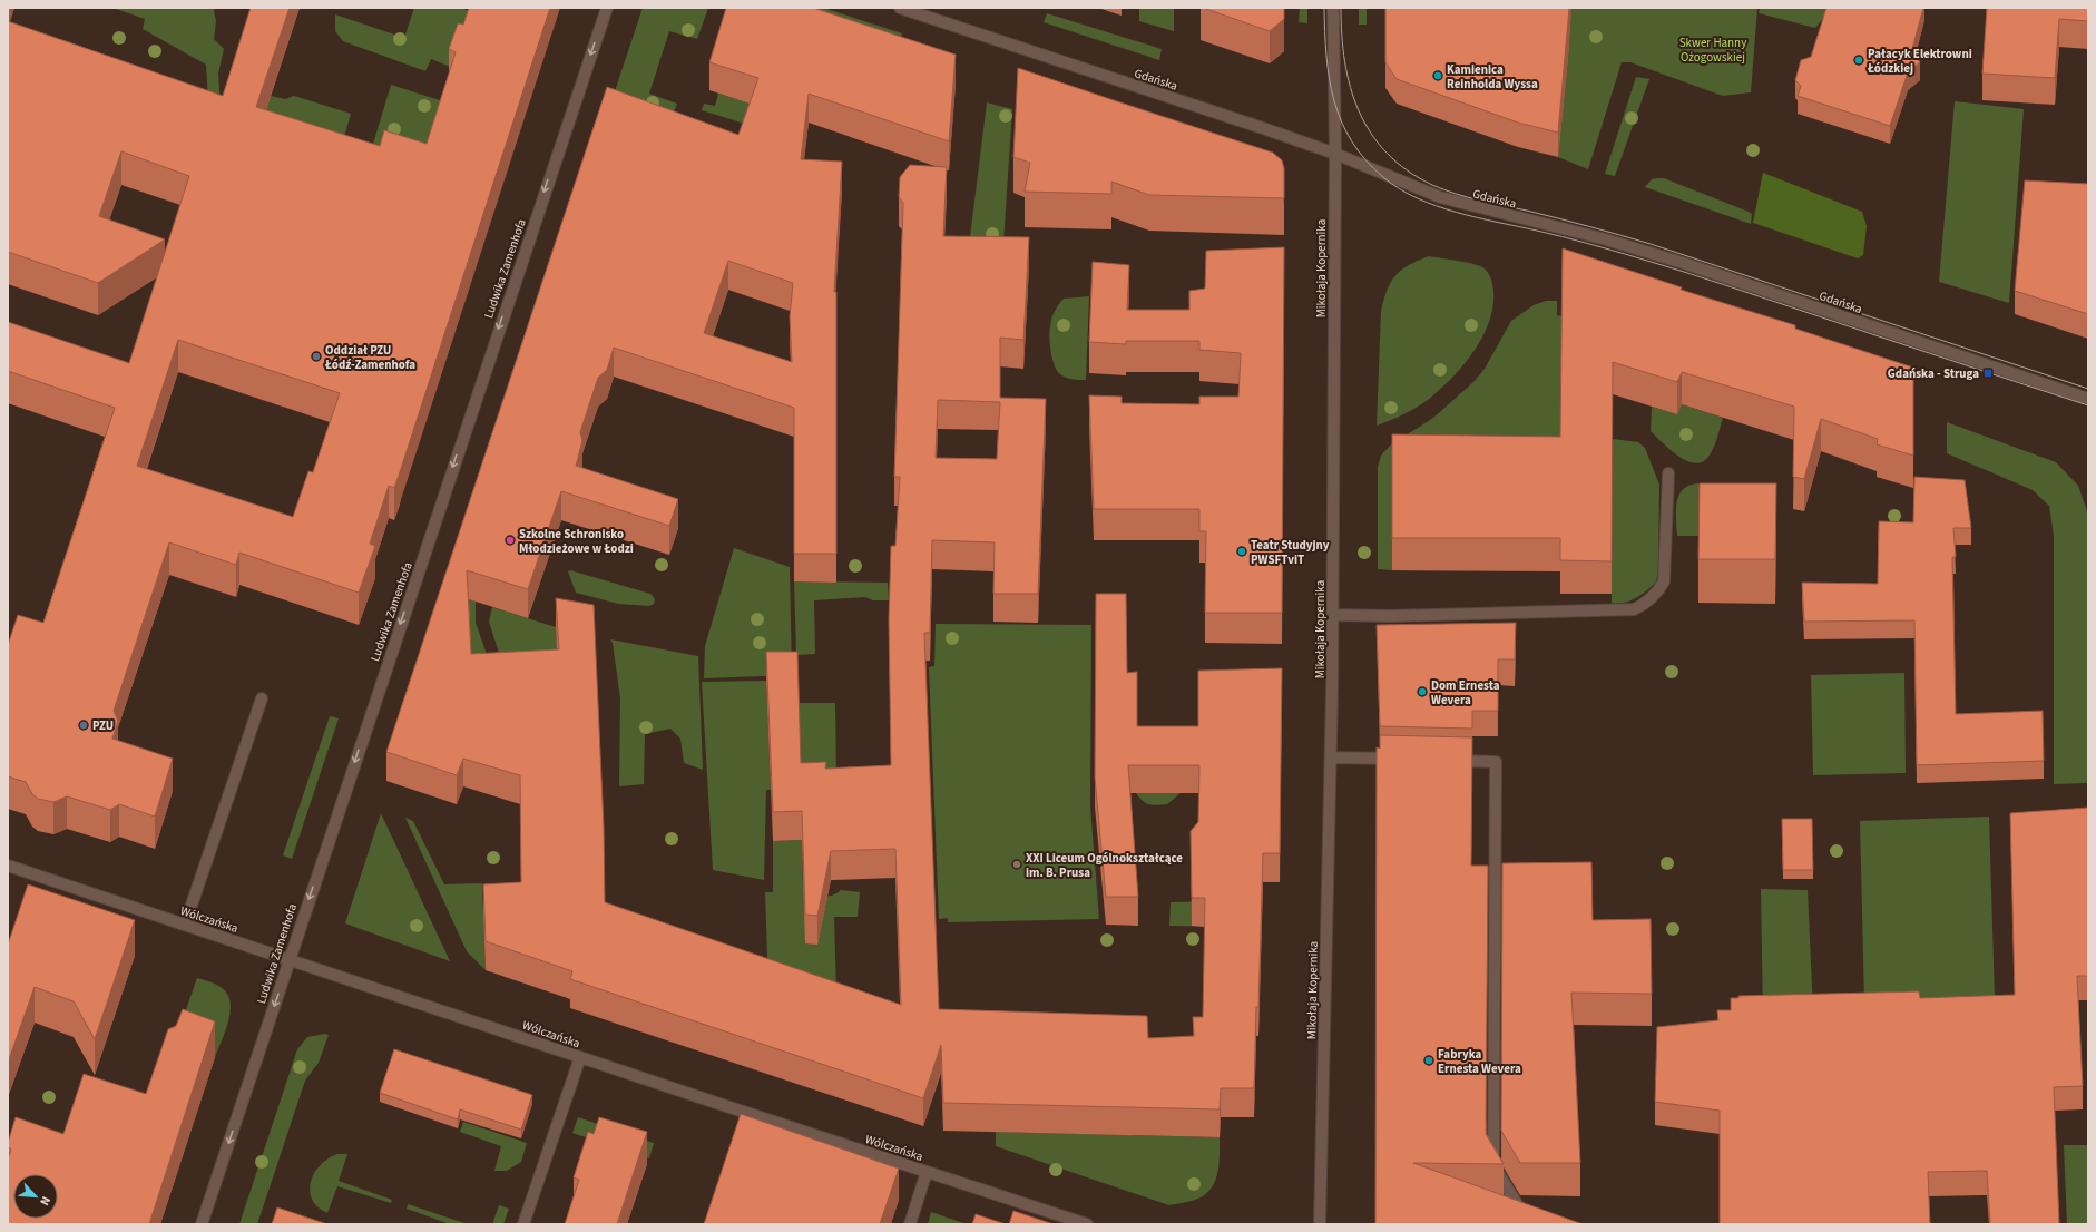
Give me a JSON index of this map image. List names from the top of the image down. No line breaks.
{"streets":{"street":["Gdańska","Ludwika Zamenhofa","Mikołaja Kopernika","Wólczańska"]},"crossings":[["Gdańska","Mikołaja Kopernika"],["Ludwika Zamenhofa","Wólczańska"]],"one_way":["Ludwika Zamenhofa"],"parks":["Skwer Hanny Ożogowskiej"],"places":{"other":["Pałacyk Elektrowni Łódzkiej","Kamienica Reinholda Wyssa","Oddział PZU Łódź-Zamenhofa","Szkolne Schronisko Młodzieżowe w Łodzi","Teatr Studyjny PWSFTviT","Dom Ernesta Wevera","PZU","XXI Liceum Ogólnokształcące im. B. Prusa","Fabryka Ernesta Wevera"],"transit":["Gdańska - Struga"]},"north":"bottom right"}
